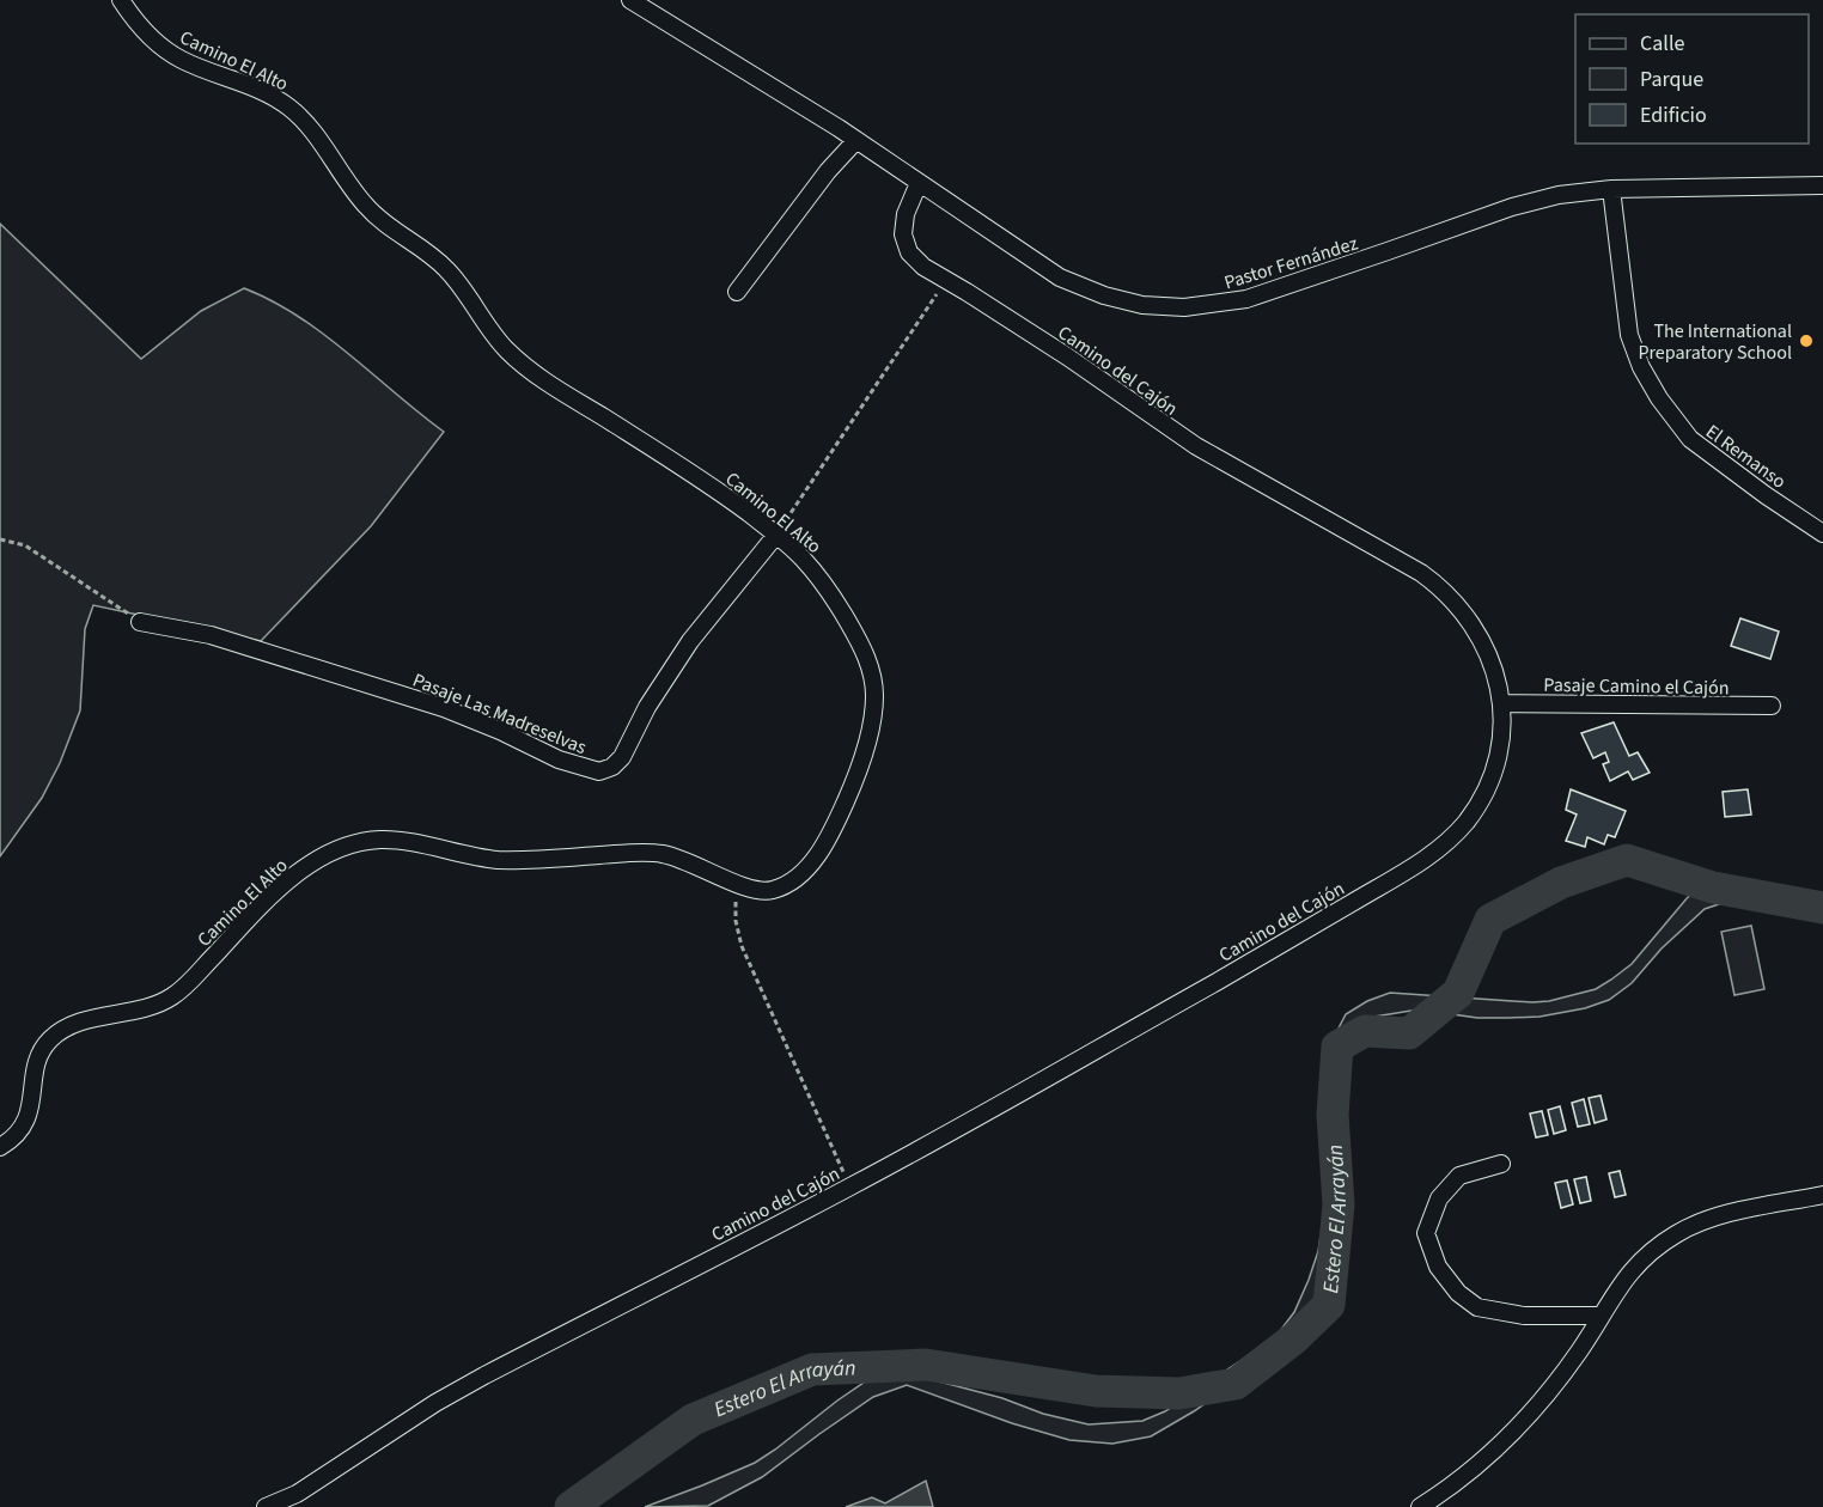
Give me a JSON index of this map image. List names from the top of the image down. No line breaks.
{"streets":{"street":["Camino El Alto","Pastor Fernández","Camino del Cajón","El Remanso","Pasaje Camino el Cajón","Pasaje Las Madreselvas"]},"crossings":[["Camino El Alto","Pasaje Las Madreselvas"],["Pastor Fernández","Camino del Cajón"],["Pastor Fernández","El Remanso"],["Camino del Cajón","Pasaje Camino el Cajón"]],"water":["Estero El Arrayán"],"places":["The International Preparatory School"],"legend":["Calle","Parque","Edificio"]}
